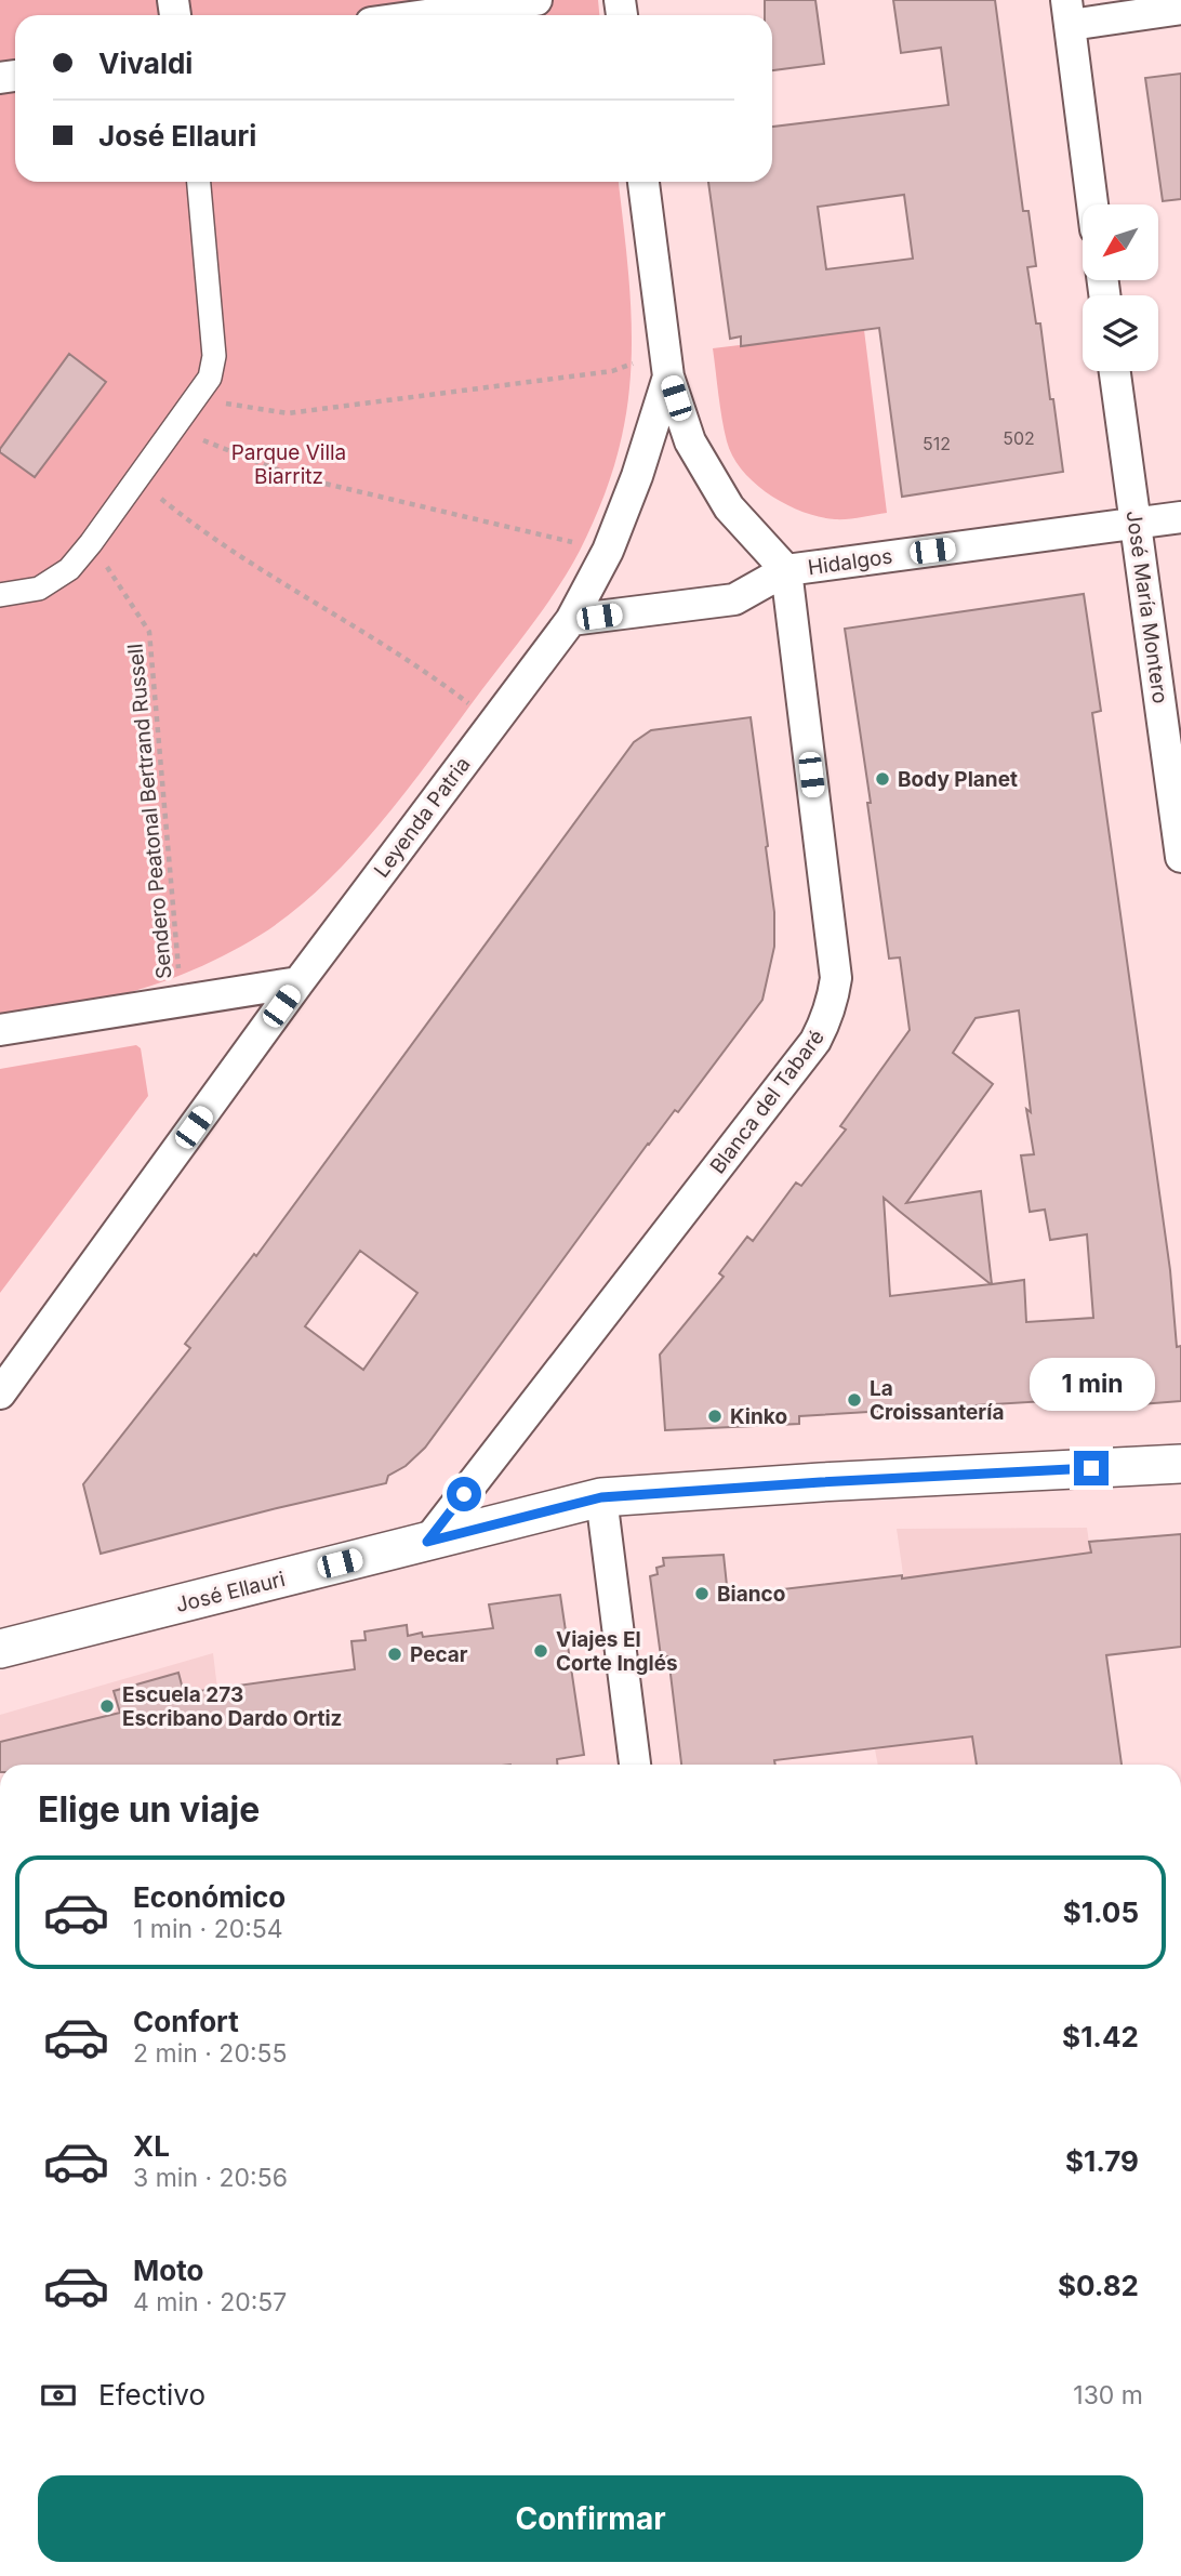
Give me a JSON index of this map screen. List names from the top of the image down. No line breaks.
{"streets":{"street":["Hidalgos","José María Montero","Leyenda Patria","Blanca del Tabaré","José Ellauri"],"path":["Sendero Peatonal Bertrand Russell"]},"crossings":[["Hidalgos","José María Montero"],["Hidalgos","Leyenda Patria"],["Hidalgos","Blanca del Tabaré"],["Blanca del Tabaré","José Ellauri"]],"parks":["Parque Villa Biarritz"],"places":["Body Planet","La Croissantería","Kinko","Bianco","Viajes El Corte Inglés","Pecar","Escuela 273 Escribano Dardo Ortiz"],"house_numbers":["502","512"],"north":"bottom left","page":{"banner":["Vivaldi","José Ellauri"],"bubble":"1 min","heading":"Elige un viaje","list":[{"name":"Económico","note":"1 min · 20:54","value":"$1.05"},{"name":"Confort","note":"2 min · 20:55","value":"$1.42"},{"name":"XL","note":"3 min · 20:56","value":"$1.79"},{"name":"Moto","note":"4 min · 20:57","value":"$0.82"}],"pay":["Efectivo","130 m"],"buttons":"Confirmar"}}
